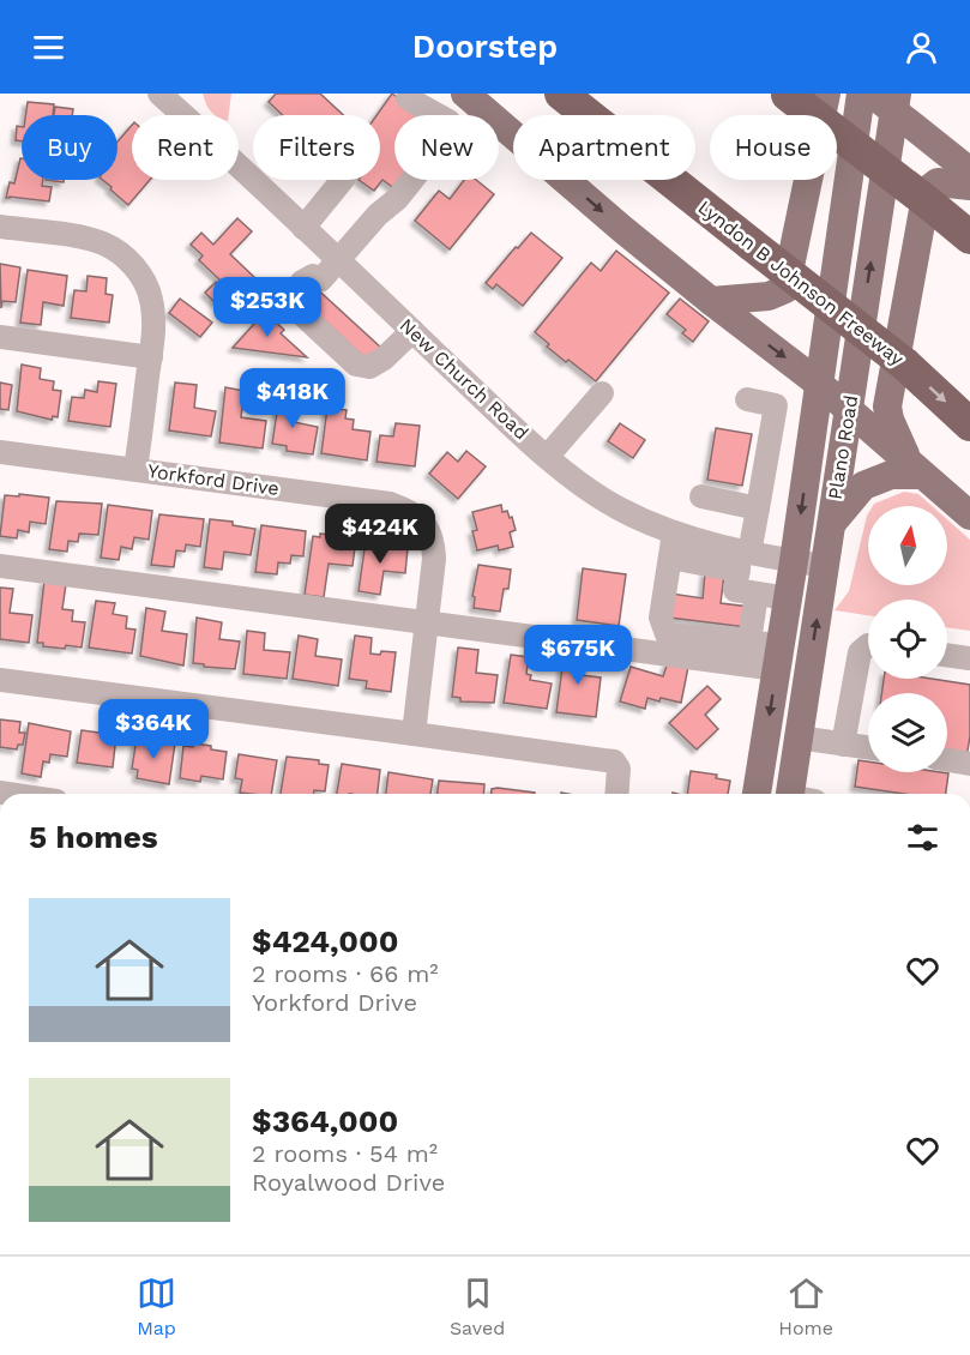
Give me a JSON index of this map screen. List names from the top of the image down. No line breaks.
{"streets":{"highway":["Lyndon B Johnson Freeway"],"main road":["Plano Road"],"street":["New Church Road","Yorkford Drive"]},"crossings":[["New Church Road","Plano Road"]],"north":"top","page":{"header":"Doorstep","chip":["Buy","Rent","Filters","New","Apartment","House"],"price":["$253K","$418K","$424K","$675K","$364K"],"heading":"5 homes","list":[{"name":"$424,000","note":"2 rooms · 66 m² · Yorkford Drive"},{"name":"$364,000","note":"2 rooms · 54 m² · Royalwood Drive"}],"tabs":["Map","Saved","Home"]}}
